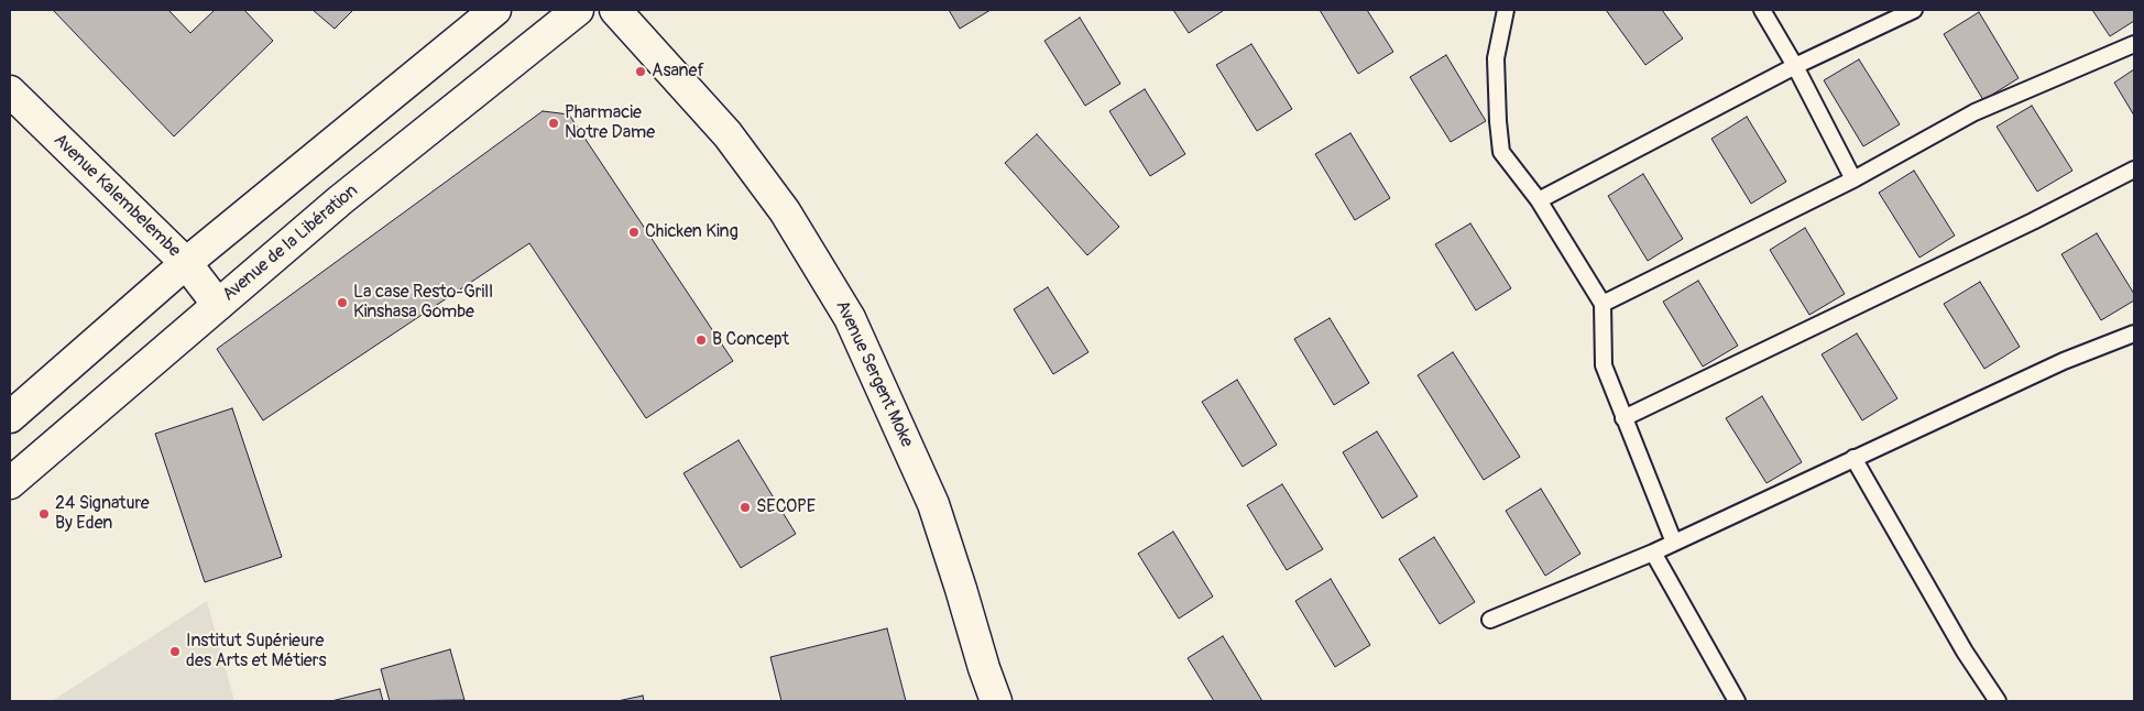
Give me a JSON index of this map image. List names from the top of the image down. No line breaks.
{"streets":{"main road":["Avenue Kalembelembe","Avenue de la Libération","Avenue Sergent Moke"]},"crossings":[["Avenue Kalembelembe","Avenue de la Libération"]],"places":["Asanef","Pharmacie Notre Dame","Chicken King","La case Resto-Grill Kinshasa Gombe","B Concept","SECOPE","24 Signature By Eden","Institut Supérieure des Arts et Métiers"]}
